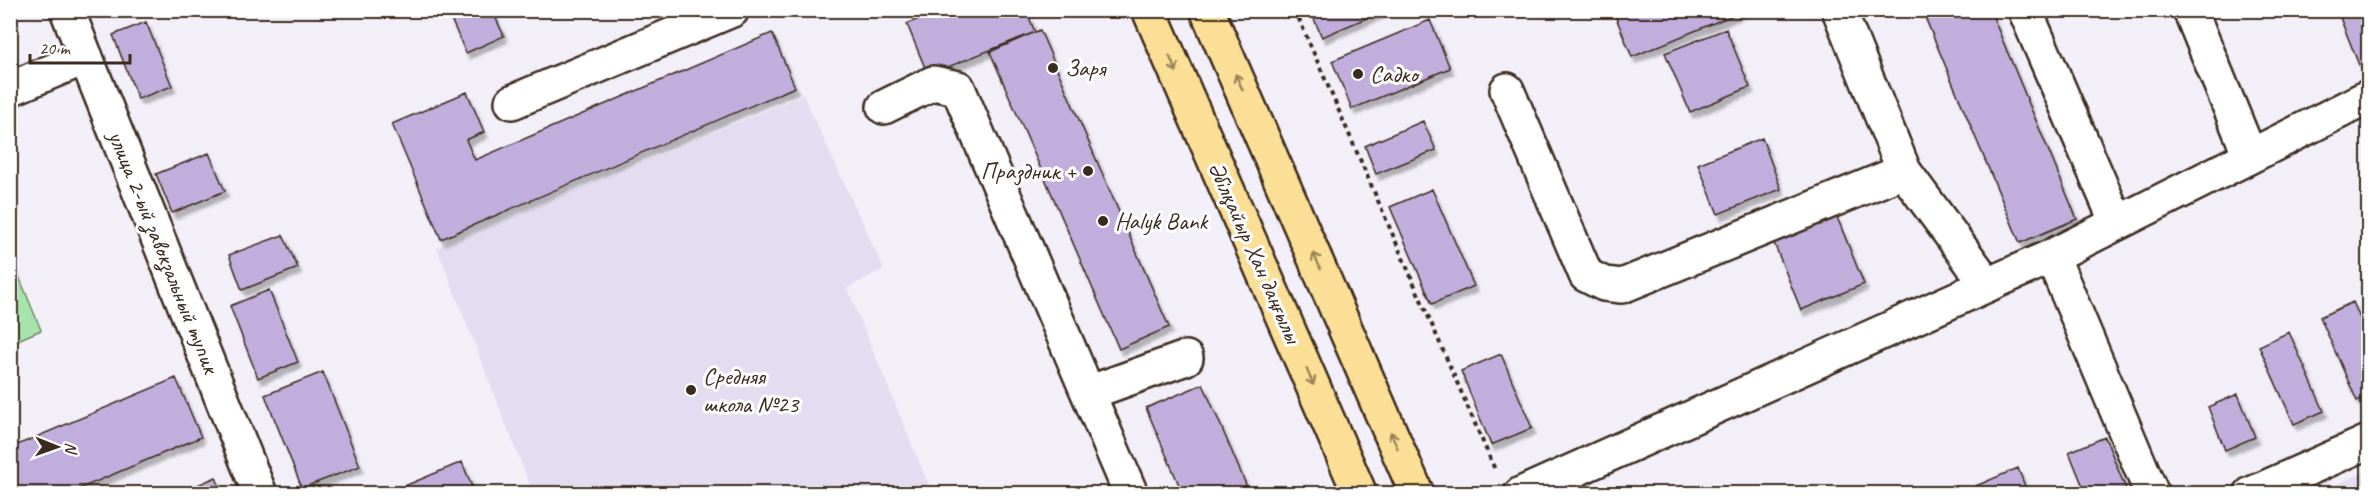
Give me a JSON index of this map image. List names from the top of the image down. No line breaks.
{"streets":{"main road":["Әбілқайыр Хан даңғылы"],"street":["улица 2-ый завокзальный тупик"]},"places":["Заря","Садко","Праздник +","Halyk Bank","Средняя школа №23"],"scale_bar":"20 m","north":"right"}
